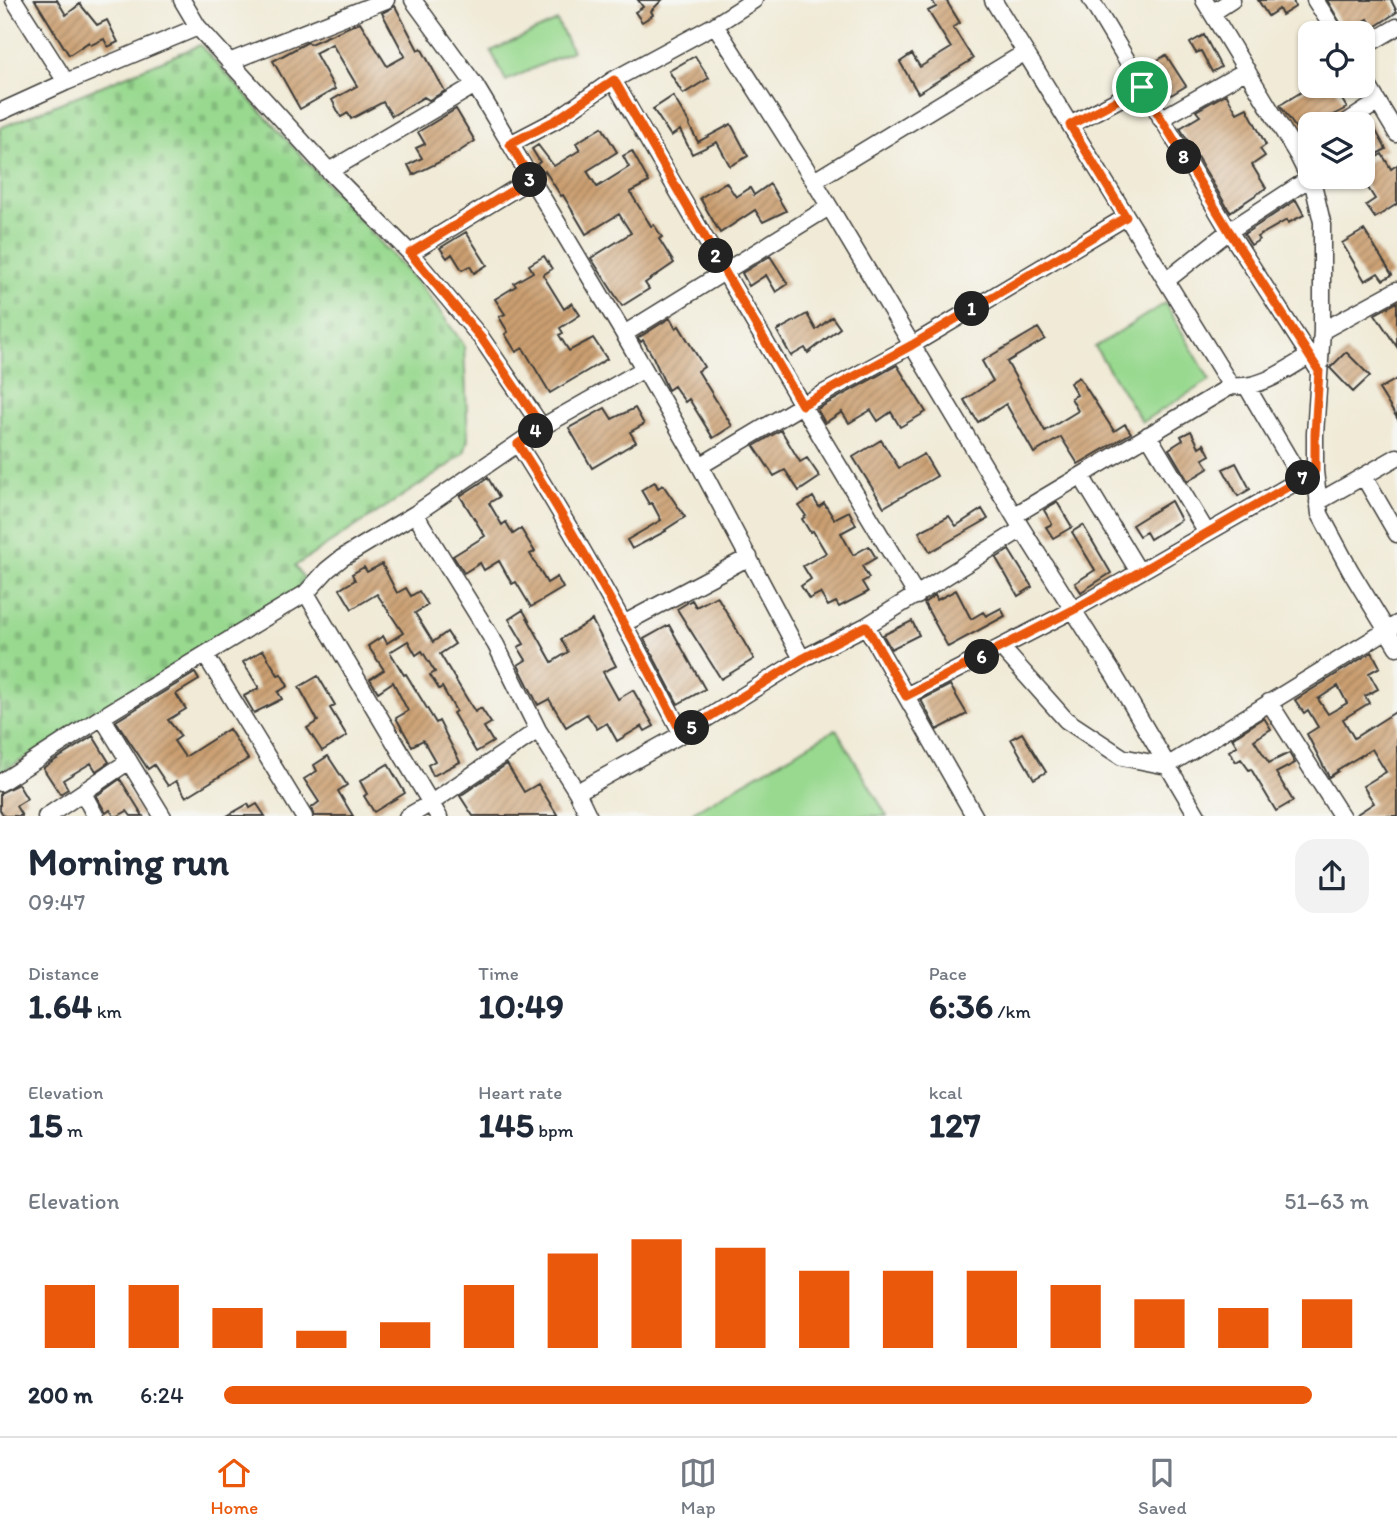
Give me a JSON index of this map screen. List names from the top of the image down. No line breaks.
{"page":{"pins":["8","3","2","1","4","7","6","5"],"heading":["Morning run","09:47"],"stats":[["Distance","1.64 km"],["Time","10:49"],["Pace","6:36 /km"],["Elevation","15 m"],["Heart rate","145 bpm"],["kcal","127"]],"chart":["Elevation","51–63 m"],"list":[{"name":"200 m","note":"6:24"}],"tabs":["Home","Map","Saved"]}}
